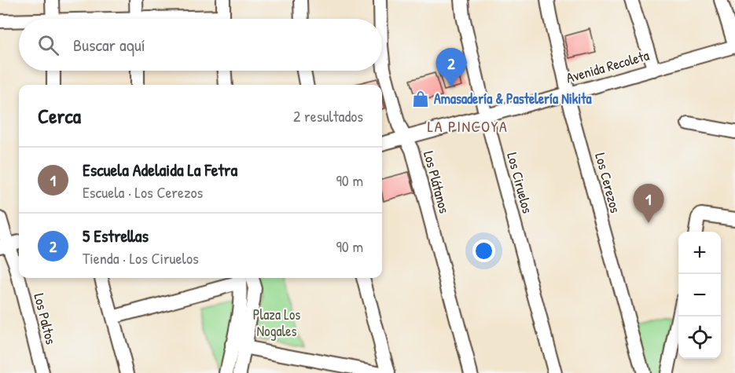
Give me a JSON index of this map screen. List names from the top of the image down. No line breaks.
{"streets":{"street":["Avenida Recoleta","Los Plátanos","Los Ciruelos","Los Cerezos","Los Paltos"]},"crossings":[["Avenida Recoleta","Los Plátanos"],["Avenida Recoleta","Los Ciruelos"],["Avenida Recoleta","Los Cerezos"]],"districts":["LA PINCOYA"],"parks":["Plaza Los Nogales"],"places":{"shop":["Amasadería & Pastelería Nikita"]},"page":{"search":"Buscar aquí","pins":["2","1"],"heading":["Cerca","2 resultados"],"list":[{"mark":"1","name":"Escuela Adelaida La Fetra","note":"Escuela · Los Cerezos","value":"90 m"},{"mark":"2","name":"5 Estrellas","note":"Tienda · Los Ciruelos","value":"90 m"}],"map_buttons":["+","−"]}}
